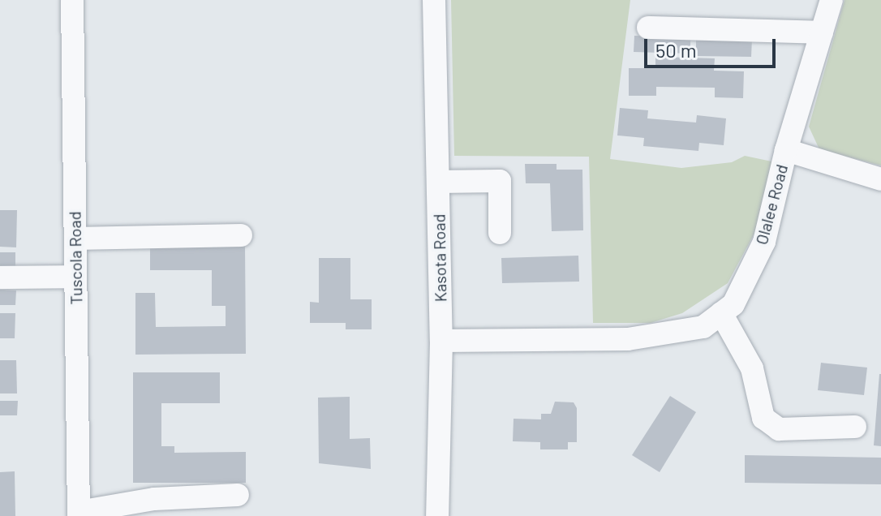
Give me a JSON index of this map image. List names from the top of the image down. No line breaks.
{"streets":{"street":["Olalee Road","Tuscola Road","Kasota Road"]},"crossings":[["Olalee Road","Kasota Road"]],"scale_bar":"50 m"}
